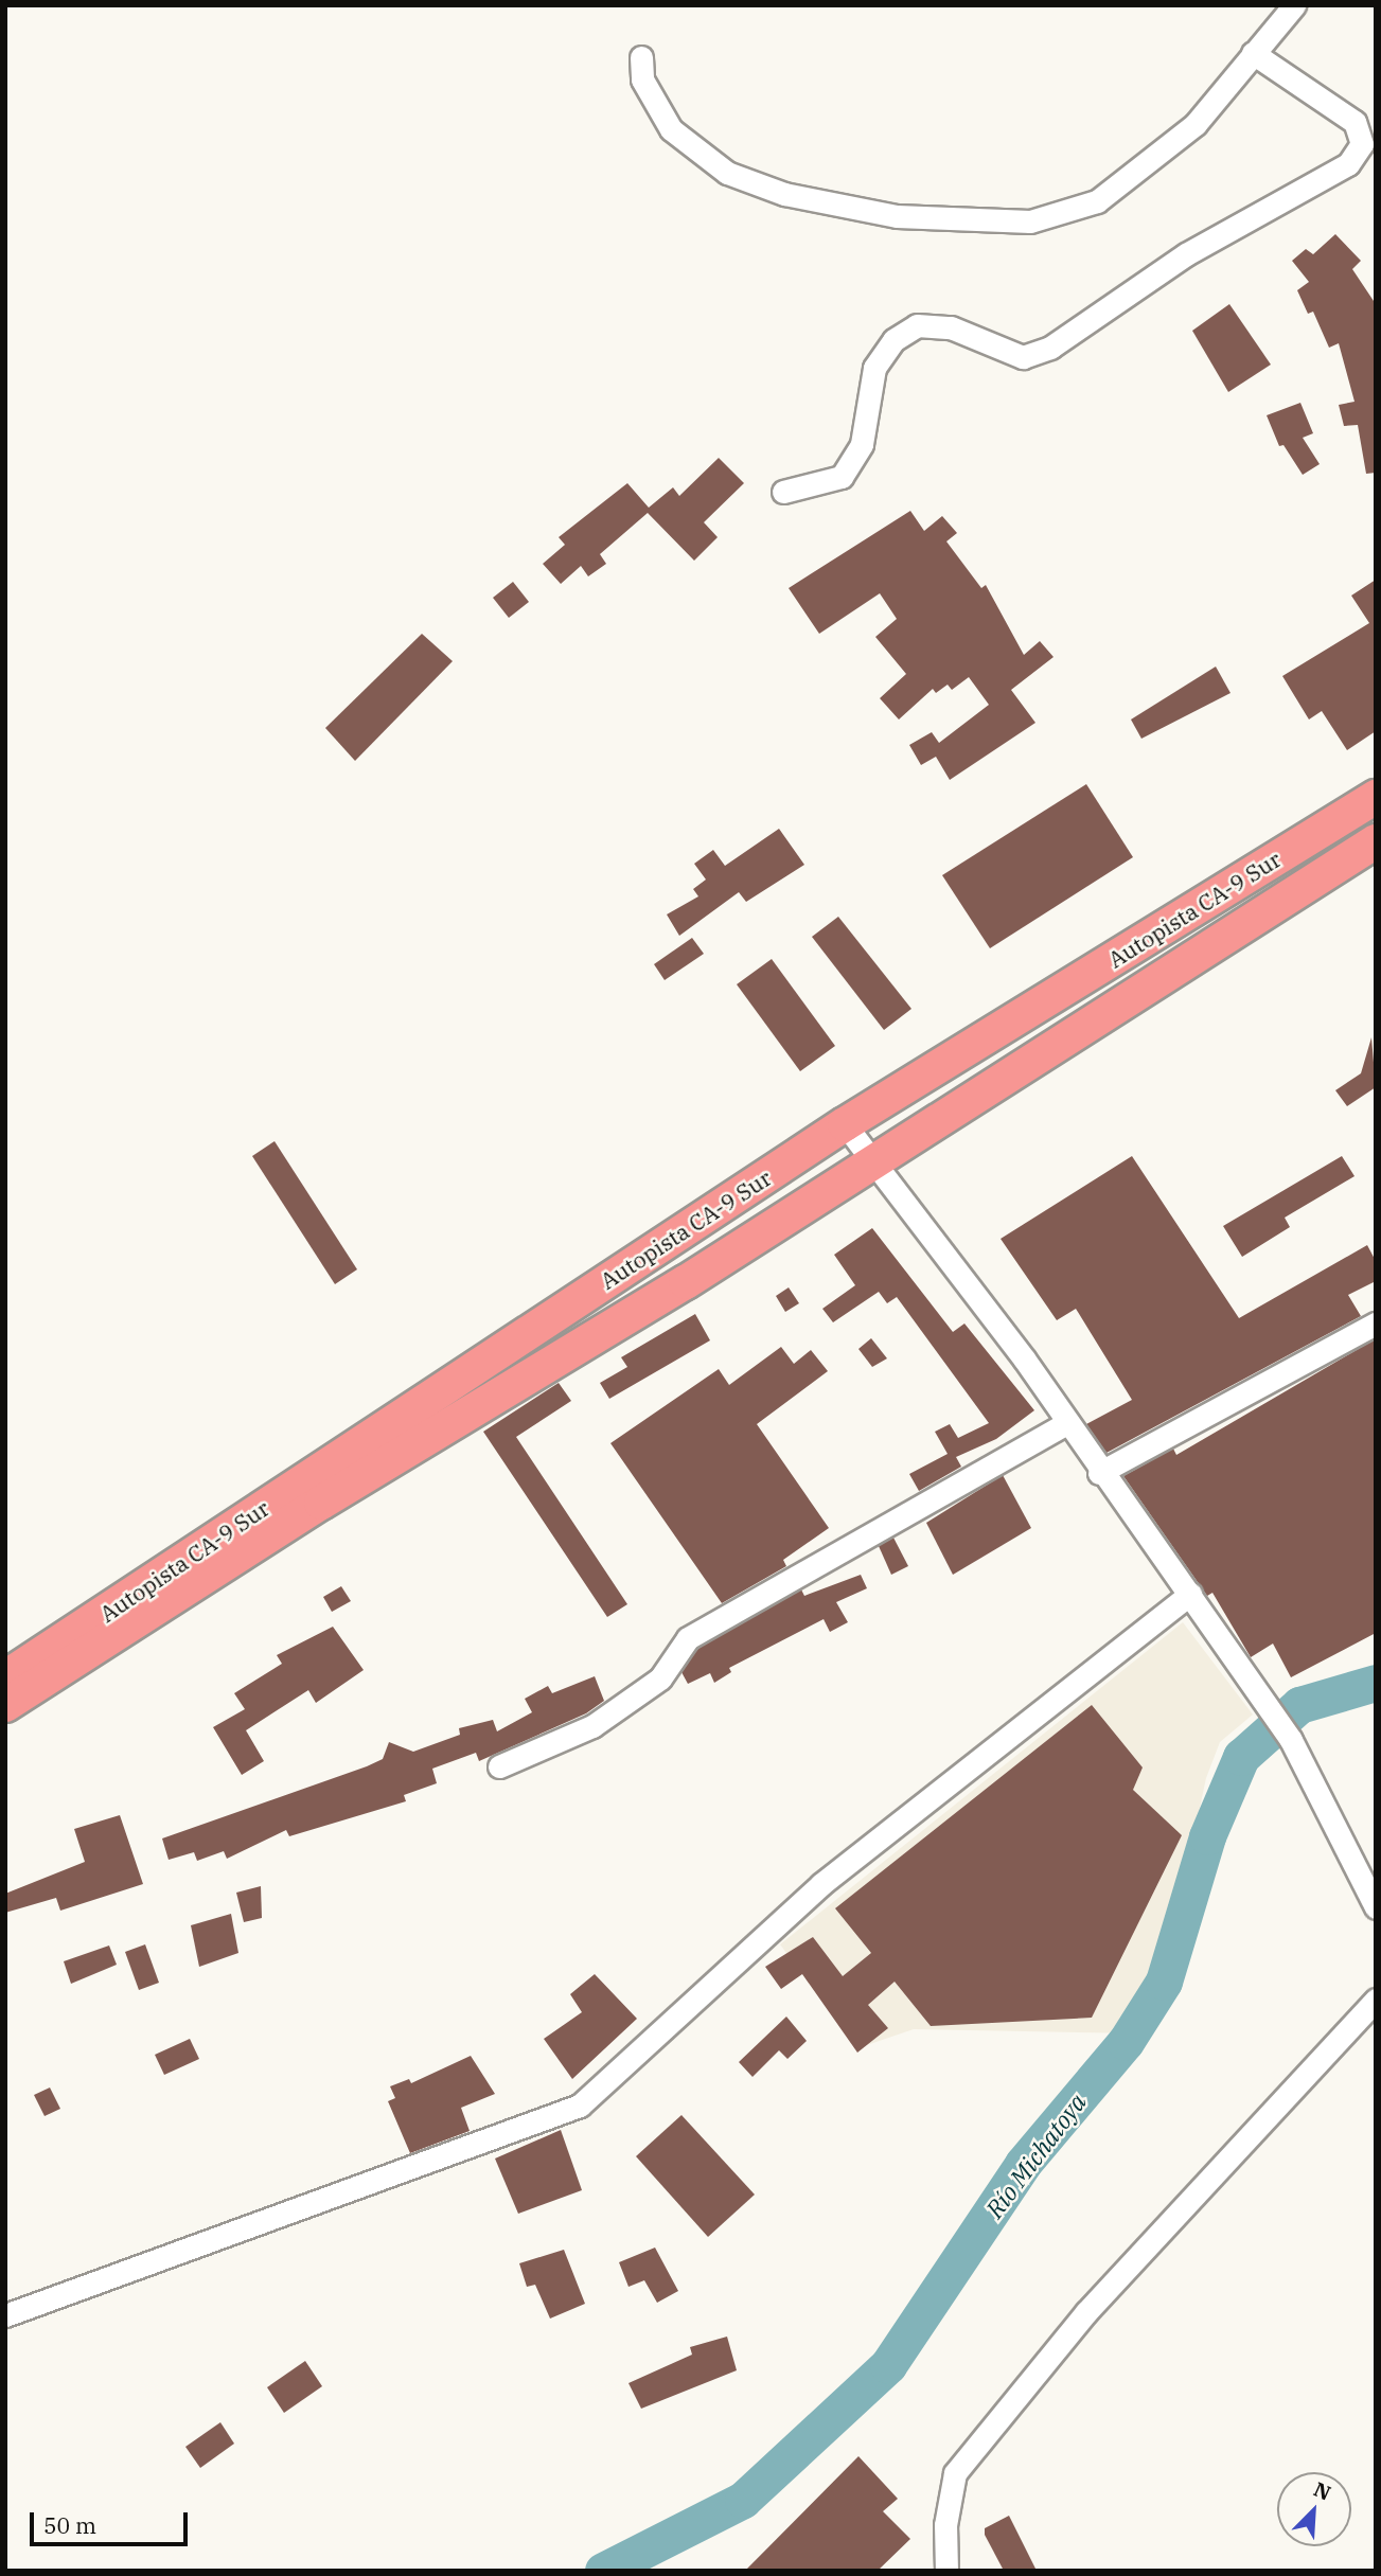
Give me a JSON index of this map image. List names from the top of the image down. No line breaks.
{"streets":{"highway":["Autopista CA-9 Sur"]},"water":["Río Michatoya"],"scale_bar":"50 m","north":"top right"}
